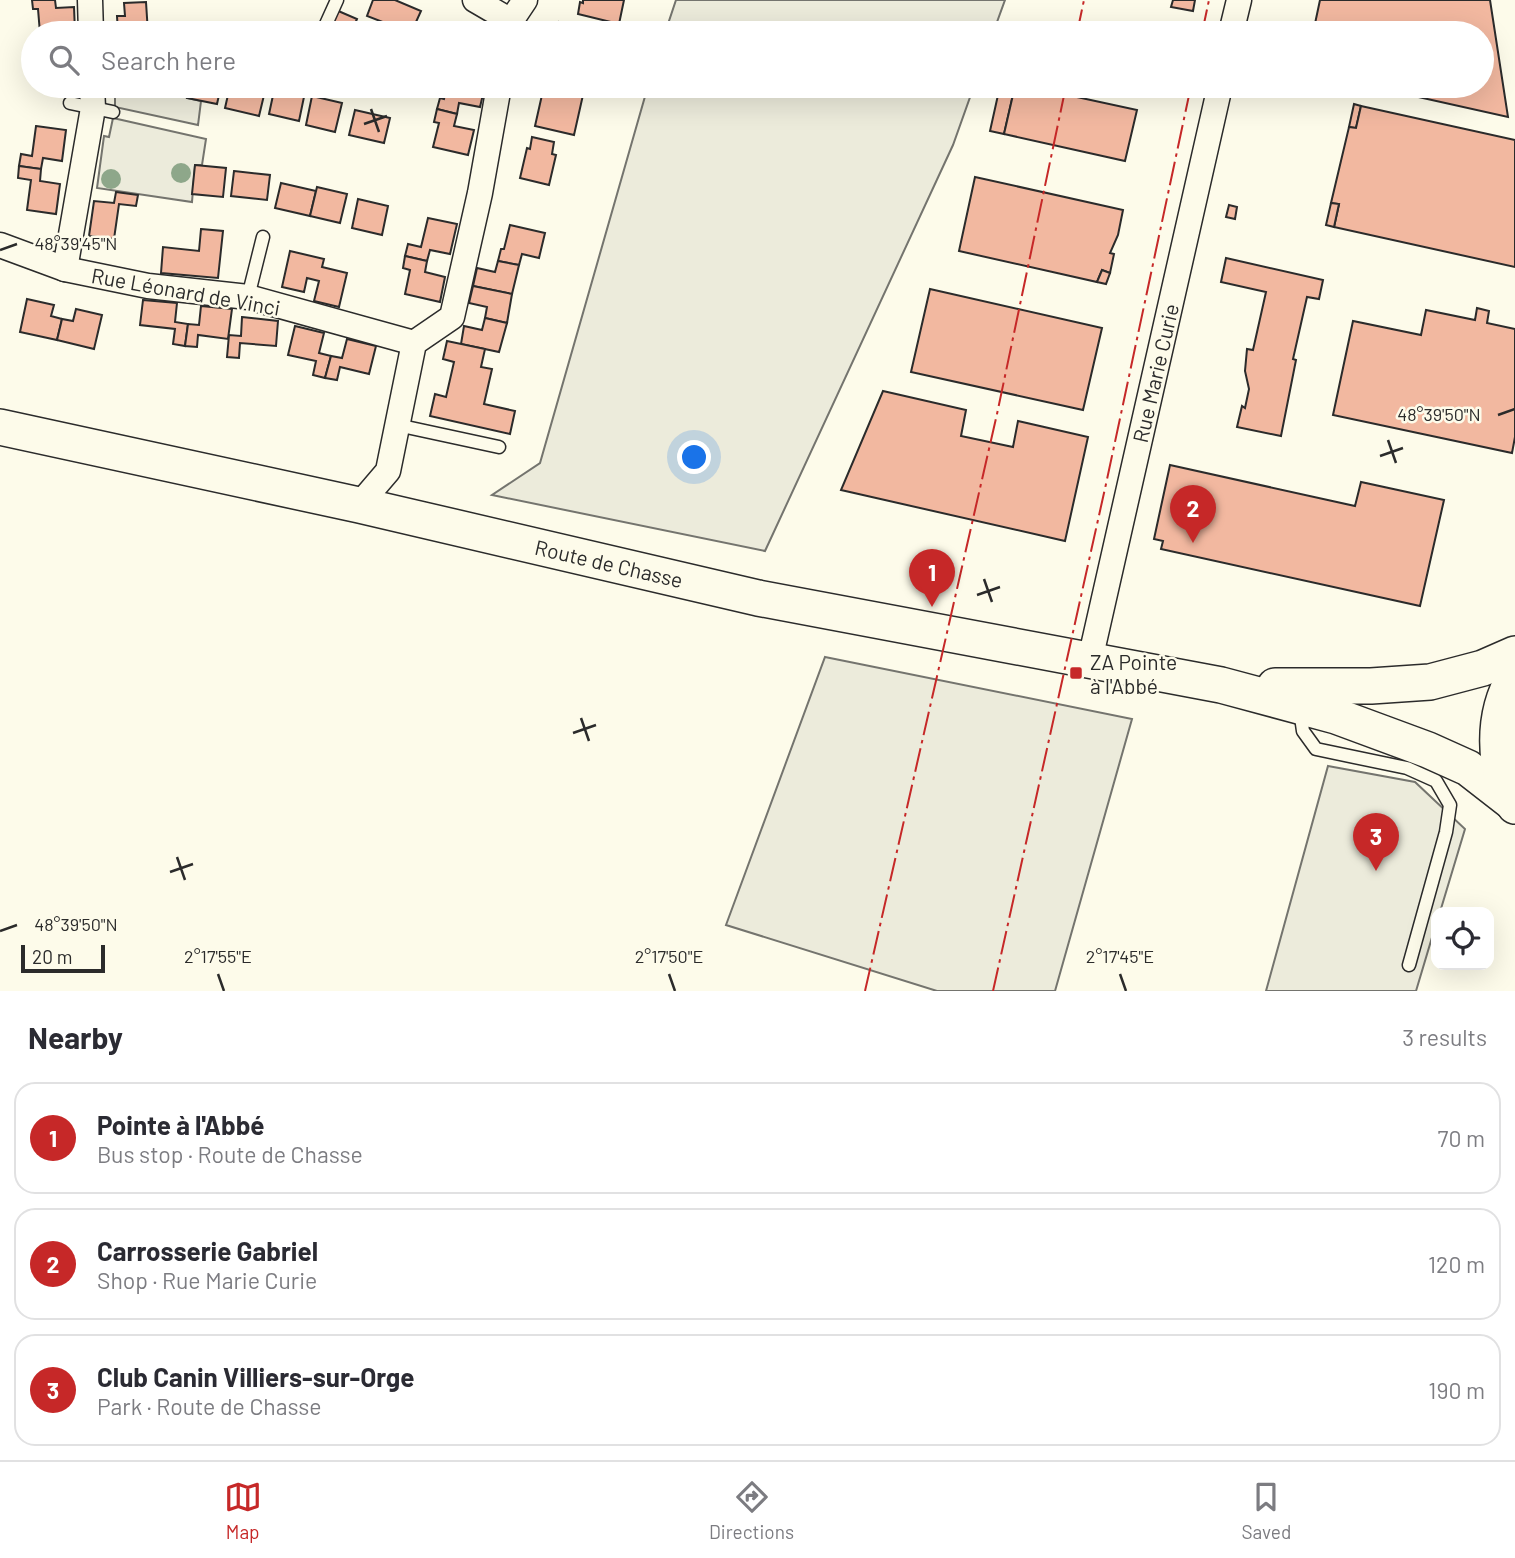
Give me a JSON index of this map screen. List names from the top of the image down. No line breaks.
{"streets":{"main road":["Route de Chasse"],"street":["Rue Léonard de Vinci","Rue Marie Curie"]},"crossings":[["Rue Marie Curie","Route de Chasse"]],"places":{"transit":["ZA Pointe à l'Abbé"]},"scale_bar":"20 m","page":{"search":"Search here","pins":["2","1","3"],"scale":"20 m","heading":["Nearby","3 results"],"list":[{"mark":"1","name":"Pointe à l'Abbé","note":"Bus stop · Route de Chasse","value":"70 m"},{"mark":"2","name":"Carrosserie Gabriel","note":"Shop · Rue Marie Curie","value":"120 m"},{"mark":"3","name":"Club Canin Villiers-sur-Orge","note":"Park · Route de Chasse","value":"190 m"}],"nav":["Map","Directions","Saved"]},"coordinates":["48°39'45\"N","48°39'50\"N","2°17'55\"E","2°17'50\"E","2°17'45\"E"]}
